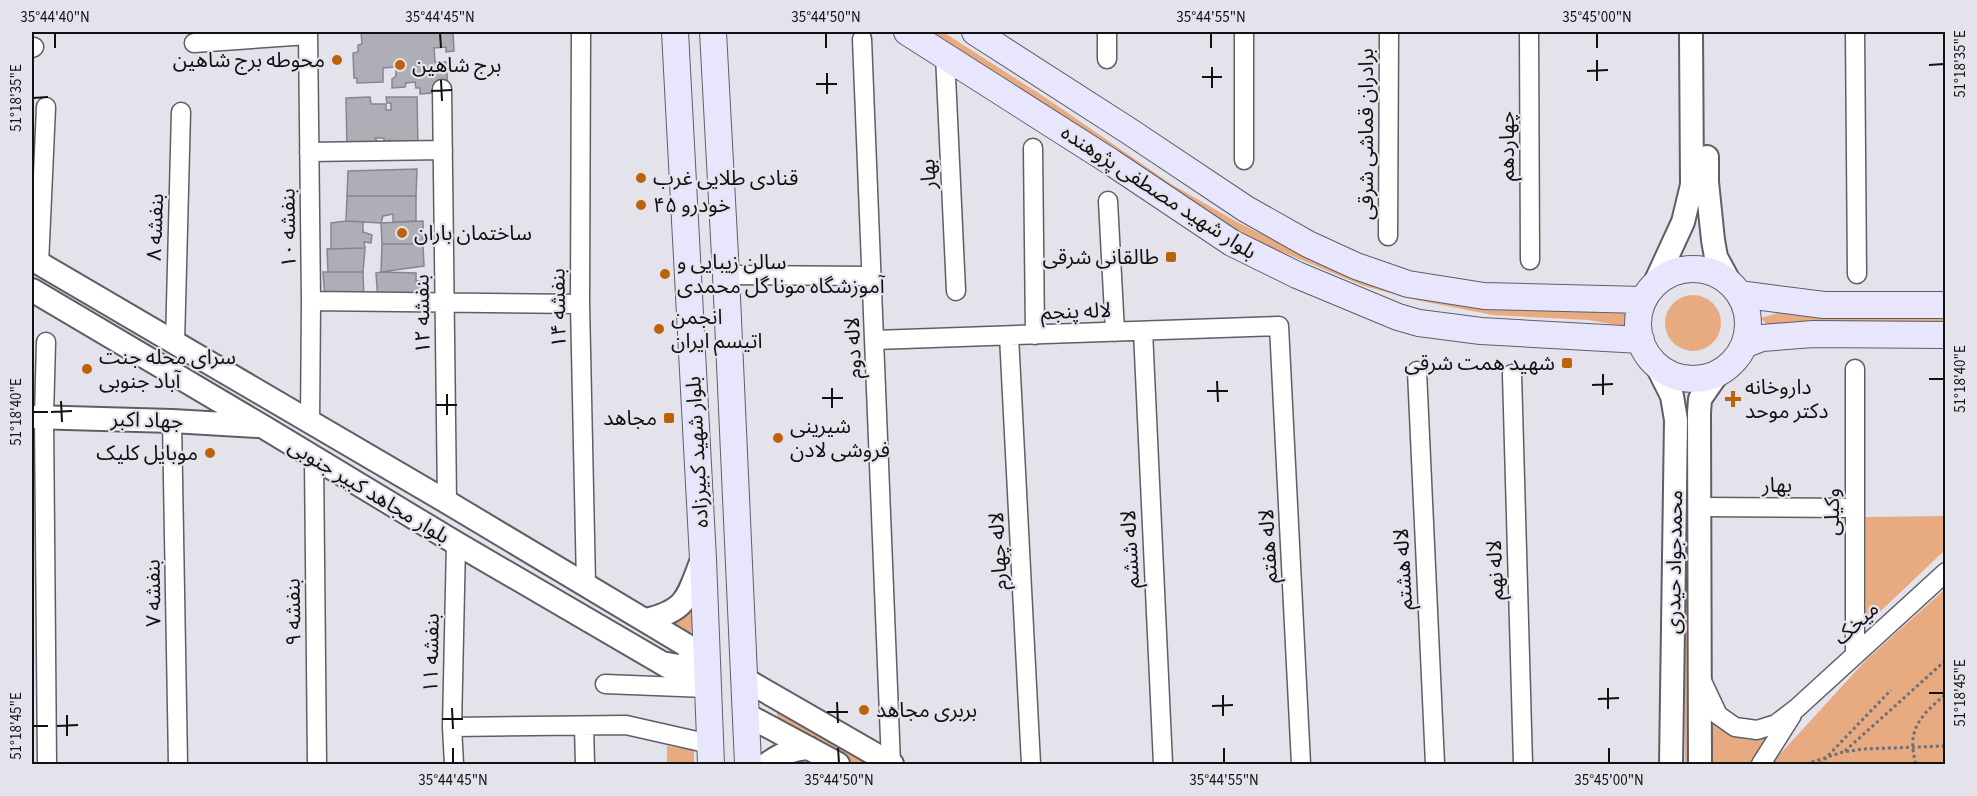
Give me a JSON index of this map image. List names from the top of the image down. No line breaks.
{"streets":{"main road":["بلوار شهید مصطفی پژوهنده","بلوار شهید کبیرزاده"],"street":["برادران قماشی شرقی","چهاردهم","بهار","بنفشه ۸","بنفشه ۱۰","بنفشه ۱۴","لاله پنجم","بنفشه ۱۲","لاله دوم","جهاد اکبر","بلوار مجاهد کبیر جنوبی","وکیلی","لاله هفتم","لاله ششم","لاله چهارم","محمدجواد حیدری","لاله هشتم","لاله نهم","بنفشه ۷","بنفشه ۹","میخک","بنفشه ۱۱"]},"crossings":[["بهار","بلوار شهید مصطفی پژوهنده"],["بهار","وکیلی"],["بهار","محمدجواد حیدری"],["بلوار شهید مصطفی پژوهنده","محمدجواد حیدری"],["بنفشه ۸","بلوار مجاهد کبیر جنوبی"],["بنفشه ۱۰","بلوار مجاهد کبیر جنوبی"],["بنفشه ۱۴","بلوار مجاهد کبیر جنوبی"],["لاله پنجم","لاله دوم"],["لاله پنجم","لاله هفتم"],["لاله پنجم","لاله ششم"],["لاله پنجم","لاله چهارم"],["بنفشه ۱۲","بلوار مجاهد کبیر جنوبی"],["جهاد اکبر","بلوار مجاهد کبیر جنوبی"],["جهاد اکبر","بنفشه ۷"],["بلوار شهید کبیرزاده","بلوار مجاهد کبیر جنوبی"],["بلوار مجاهد کبیر جنوبی","بنفشه ۹"],["بلوار مجاهد کبیر جنوبی","بنفشه ۱۱"],["وکیلی","میخک"]],"places":{"other":["محوطه برج شاهین","برج شاهین","قنادی طلایی غرب","خودرو ۴۵","ساختمان باران","سالن زیبایی و آموزشگاه مونا گل محمدی","انجمن اتیسم ایران","سرای محله جنت آباد جنوبی","شیرینی فروشی لادن","موبایل کلیک","بربری مجاهد"],"transit":["طالقانی شرقی","شهید همت شرقی","مجاهد"],"health":["داروخانه دکتر موحد"]},"coordinates":["35°44'40\"N","35°44'45\"N","35°44'50\"N","35°44'55\"N","35°45'00\"N","51°18'35\"E","51°18'40\"E","51°18'45\"E"]}
